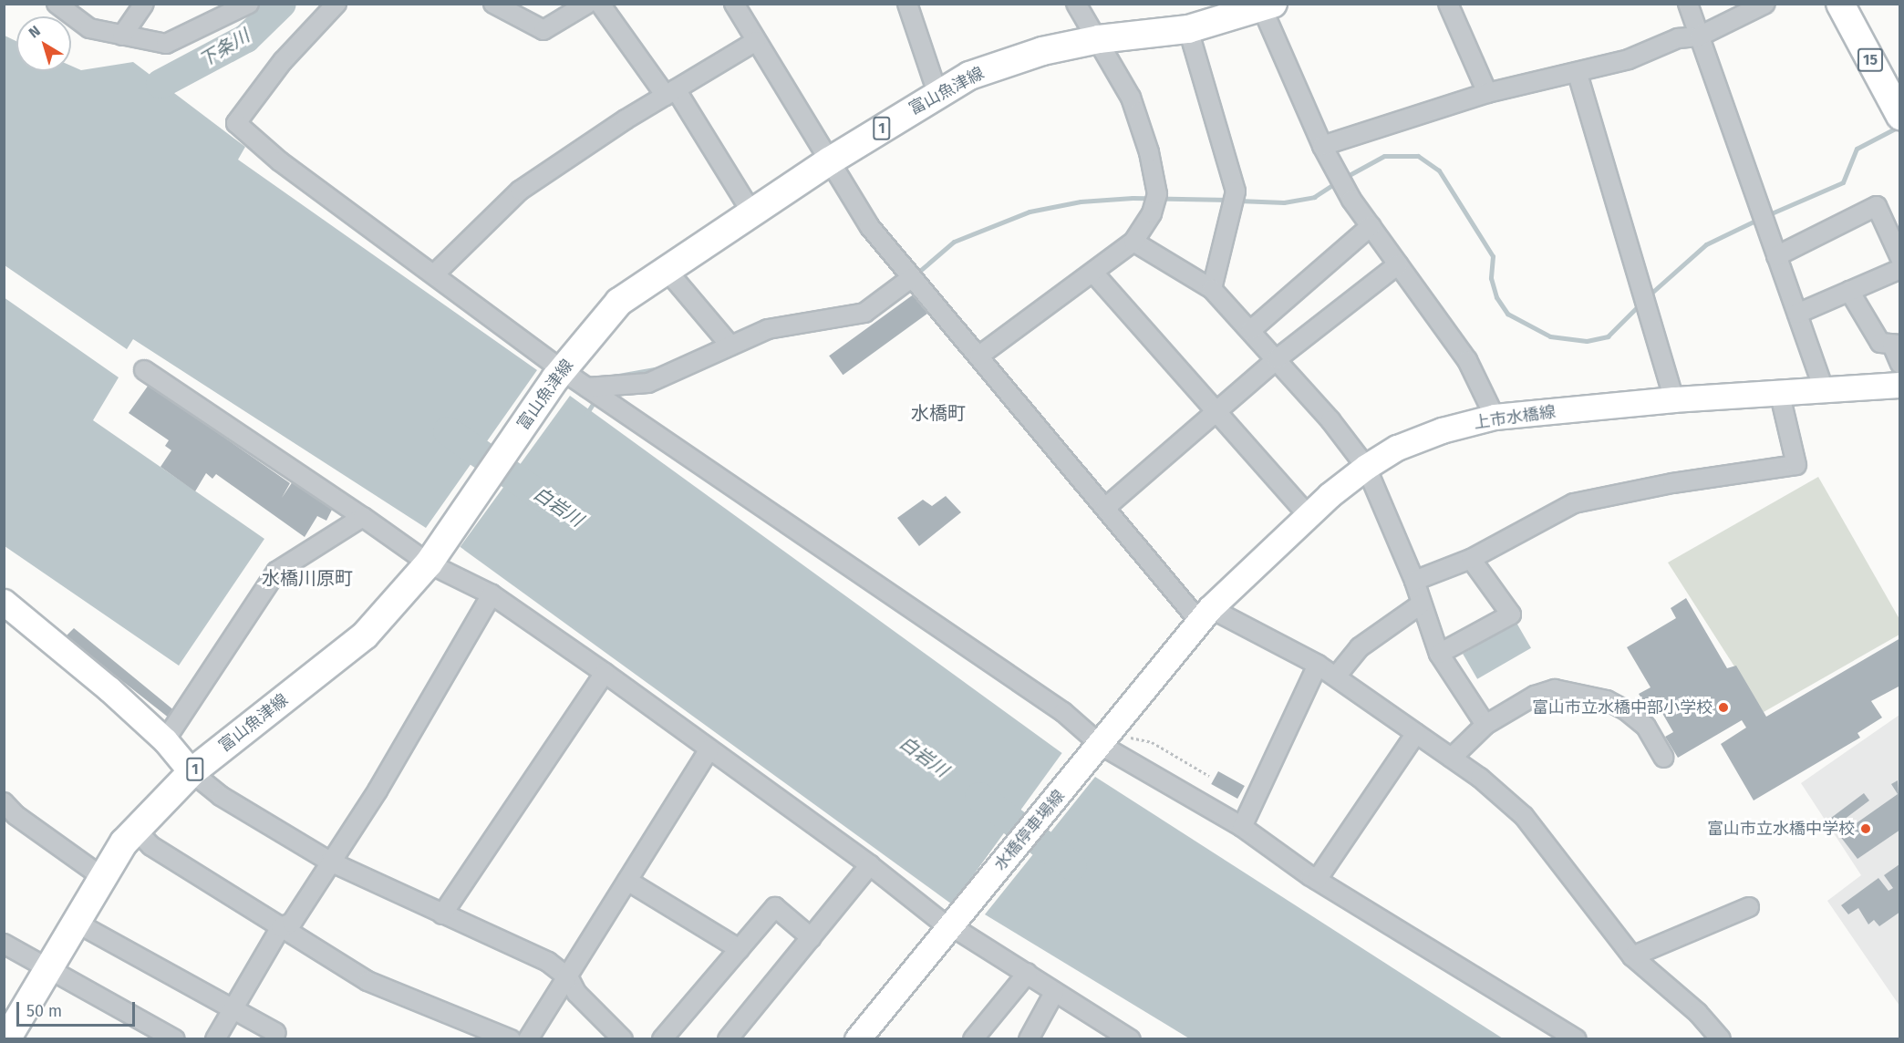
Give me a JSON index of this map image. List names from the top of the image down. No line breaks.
{"streets":{"main road":["15","富山魚津線","1","上市水橋線","水橋停車場線"]},"crossings":[["上市水橋線","水橋停車場線"]],"districts":["水橋町","水橋川原町"],"water":["下条川","白岩川"],"places":["富山市立水橋中部小学校","富山市立水橋中学校"],"scale_bar":"50 m","north":"top left"}
